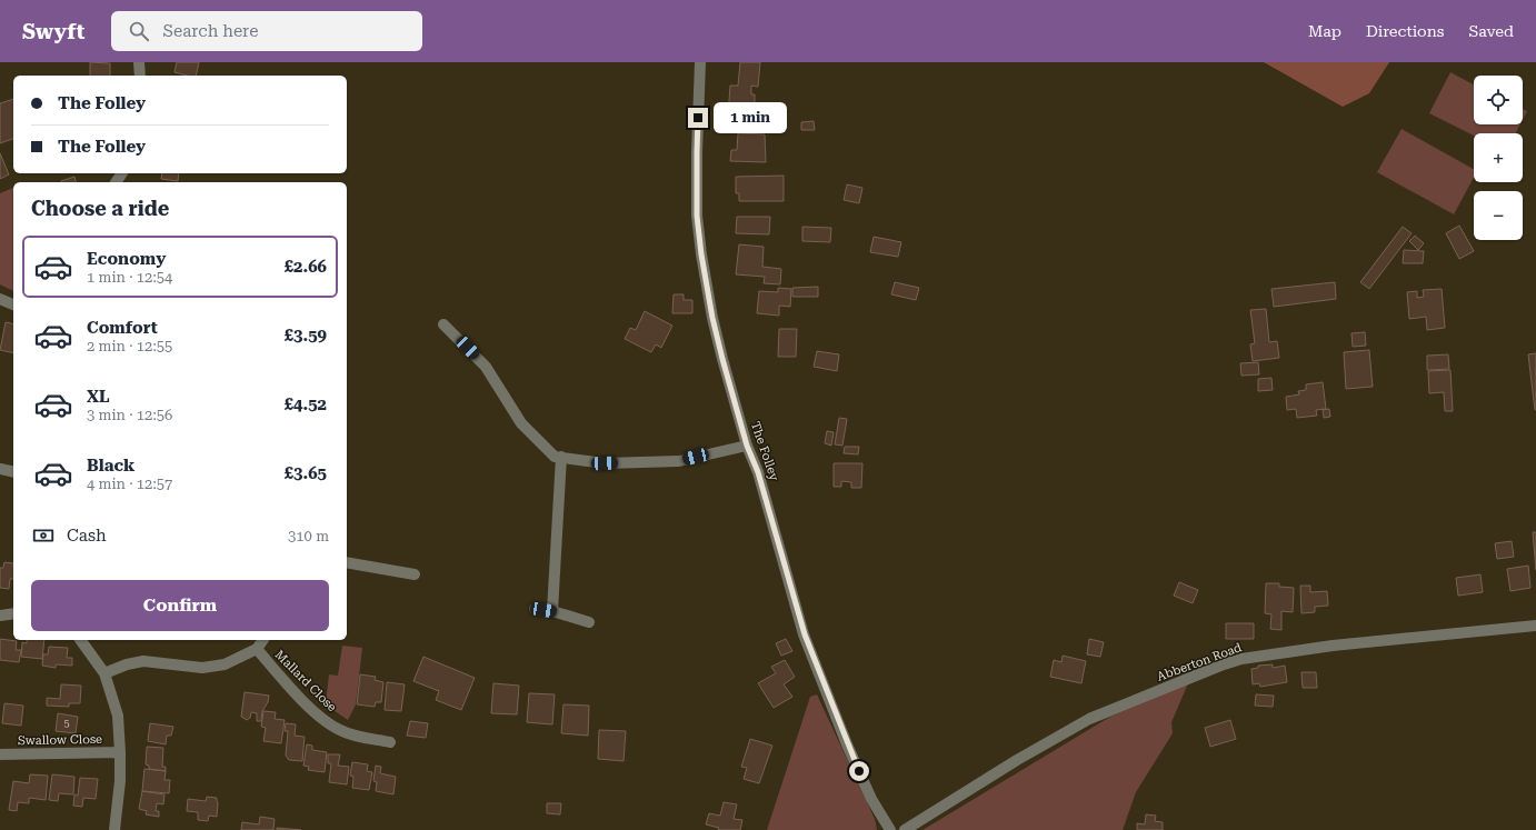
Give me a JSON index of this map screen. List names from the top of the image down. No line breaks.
{"streets":{"street":["The Folley","Abberton Road","Mallard Close","Swallow Close"]},"house_numbers":["5"],"page":{"header":"Swyft","search":"Search here","nav":["Map","Directions","Saved"],"map_buttons":["+","−"],"banner":["The Folley","The Folley"],"bubble":"1 min","heading":"Choose a ride","list":[{"name":"Economy","note":"1 min · 12:54","value":"£2.66"},{"name":"Comfort","note":"2 min · 12:55","value":"£3.59"},{"name":"XL","note":"3 min · 12:56","value":"£4.52"},{"name":"Black","note":"4 min · 12:57","value":"£3.65"}],"pay":["Cash","310 m"],"buttons":"Confirm"}}
